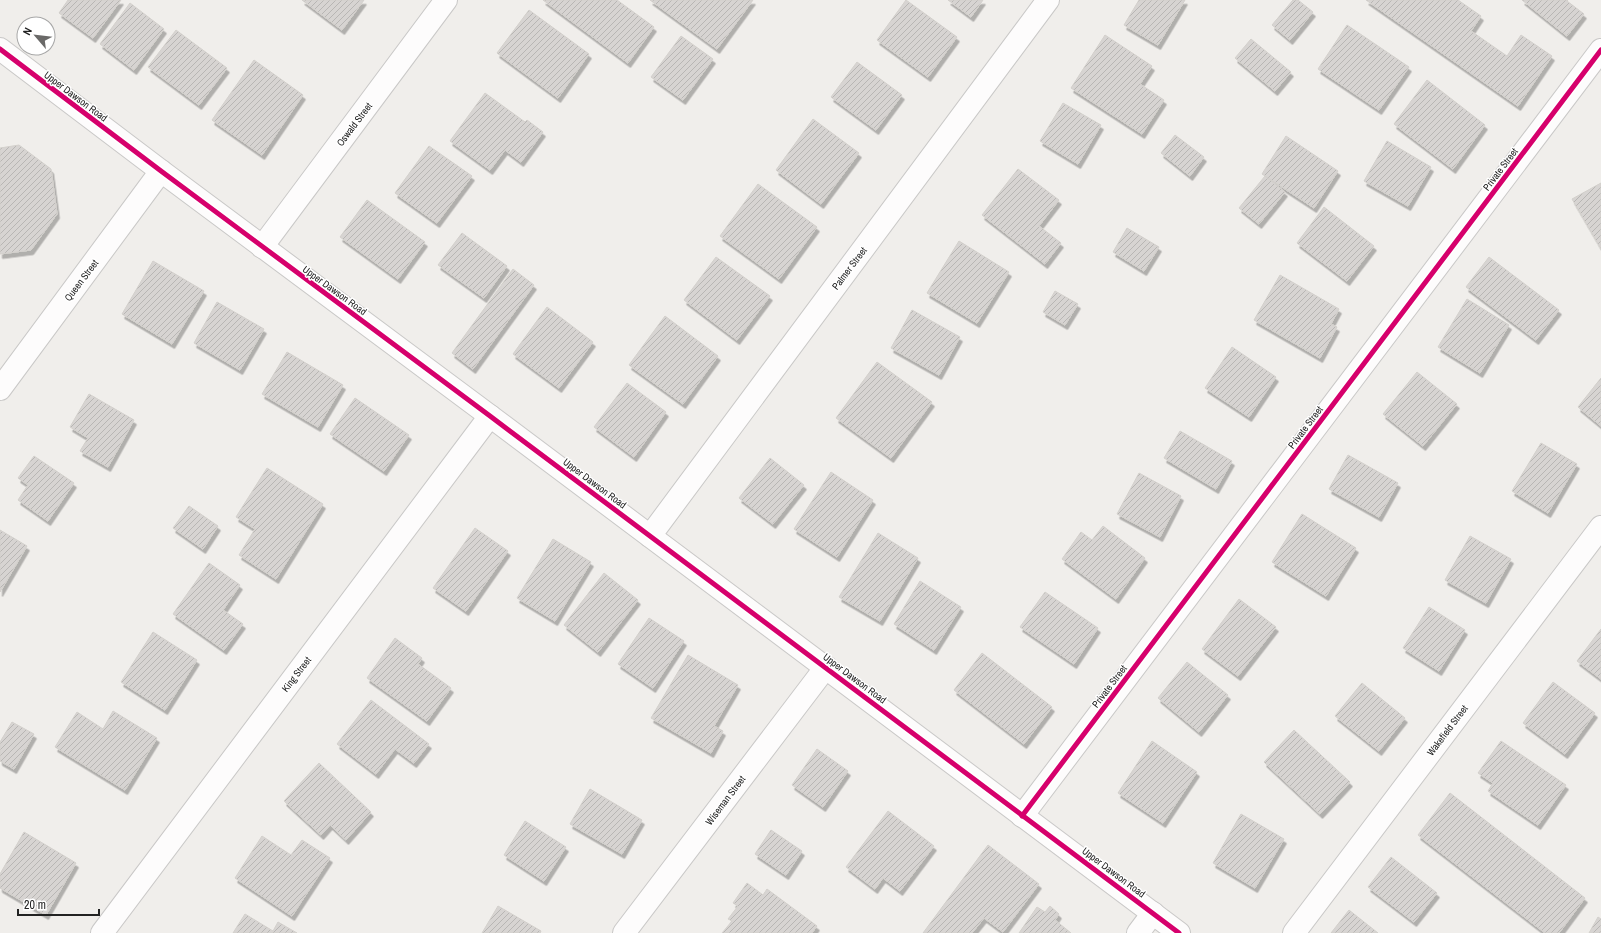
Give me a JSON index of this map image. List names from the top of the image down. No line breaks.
{"streets":{"street":["Upper Dawson Road","Oswald Street","Private Street","Palmer Street","Queen Street","King Street","Wakefield Street","Wiseman Street"]},"crossings":[["Upper Dawson Road","Oswald Street"],["Upper Dawson Road","Private Street"],["Upper Dawson Road","Palmer Street"],["Upper Dawson Road","Queen Street"],["Upper Dawson Road","King Street"],["Upper Dawson Road","Wiseman Street"]],"scale_bar":"20 m","north":"top left"}
